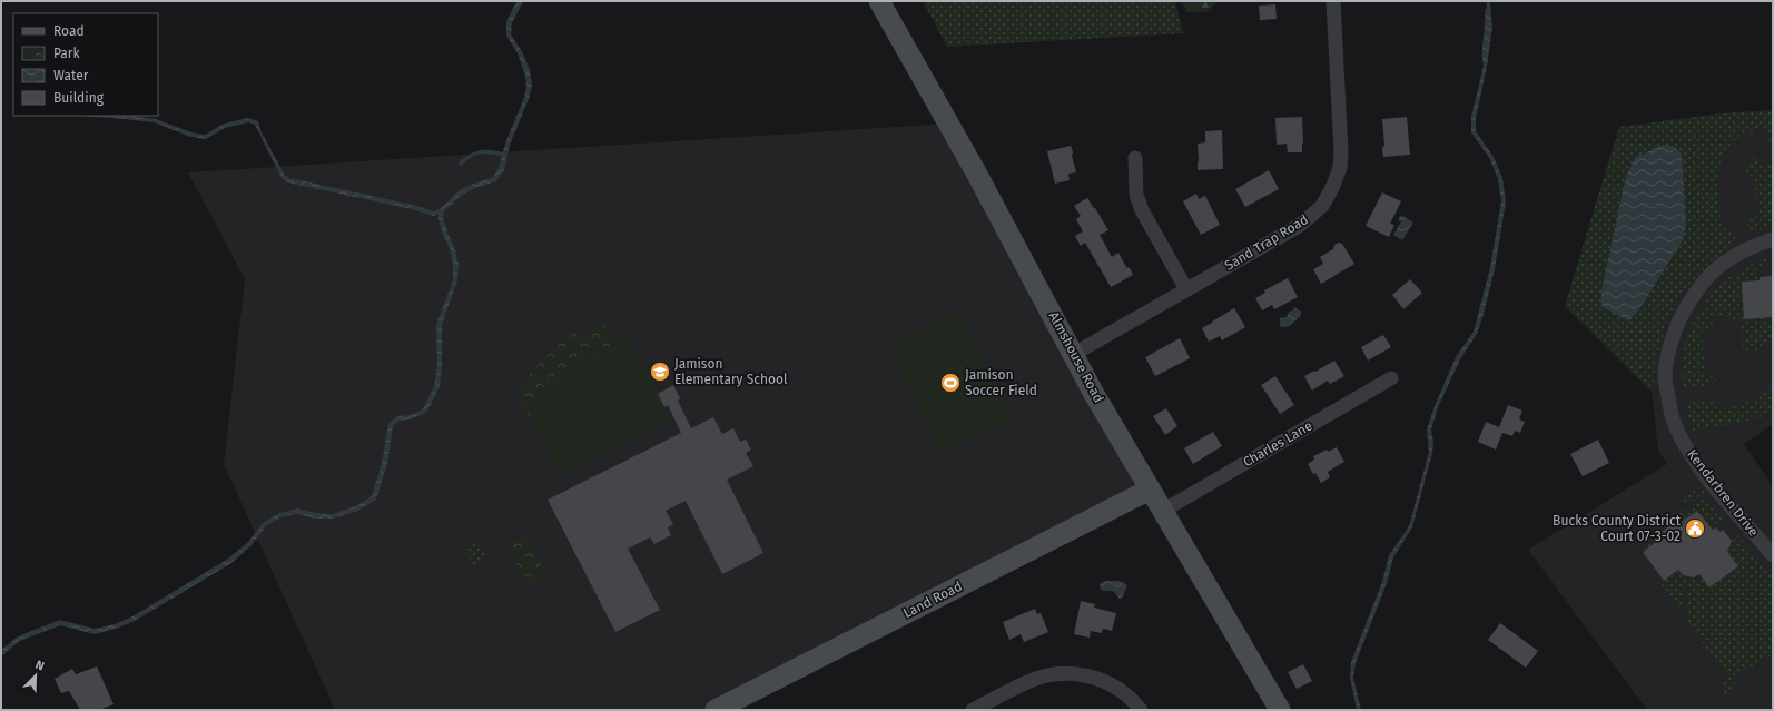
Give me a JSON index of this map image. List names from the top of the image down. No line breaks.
{"streets":{"main road":["Almshouse Road","Land Road"],"street":["Sand Trap Road","Charles Lane","Kendarbren Drive"]},"crossings":[["Sand Trap Road","Almshouse Road"],["Almshouse Road","Charles Lane"],["Almshouse Road","Land Road"]],"places":{"school or university":["Jamison Elementary School"],"sports":["Jamison Soccer Field"],"public building":["Bucks County District Court 07-3-02"]},"legend":["Road","Park","Water","Building"],"north":"top right"}
